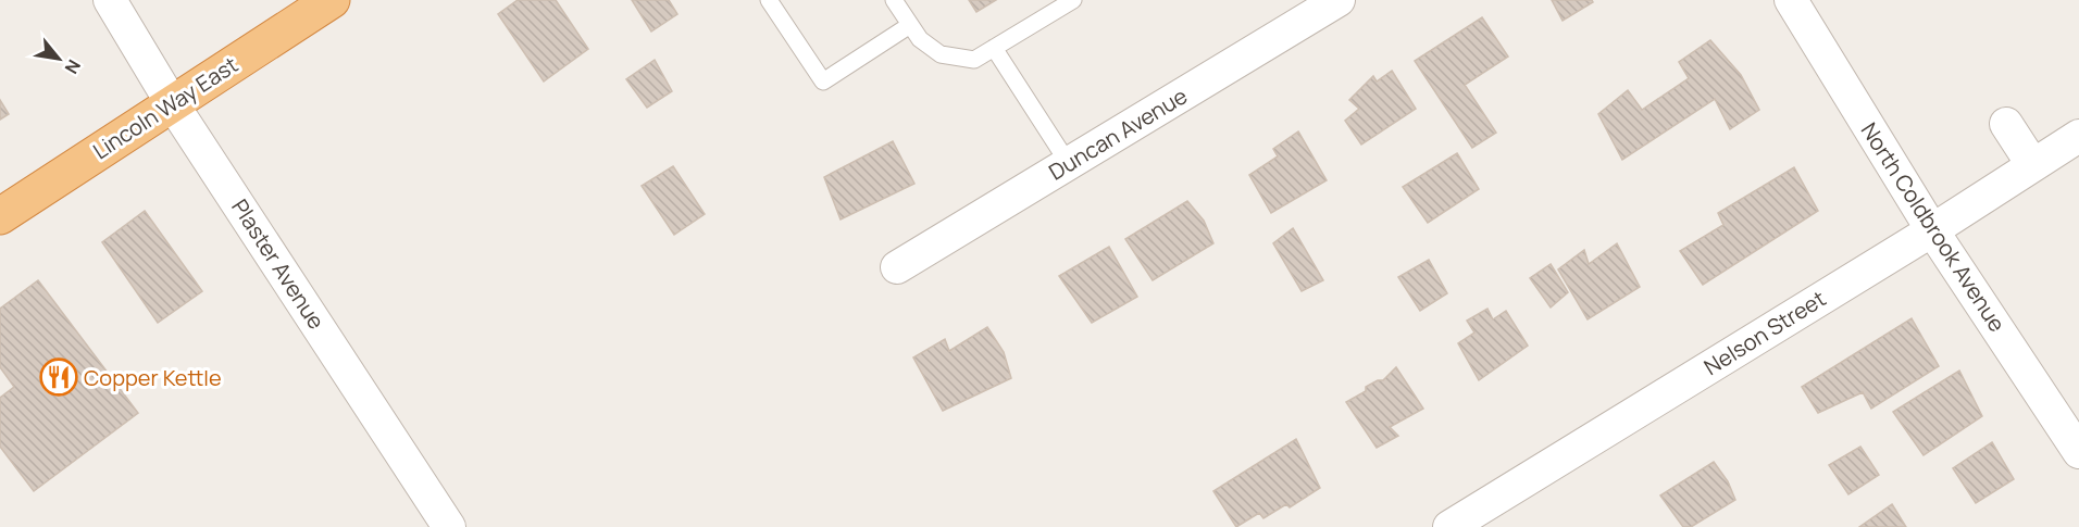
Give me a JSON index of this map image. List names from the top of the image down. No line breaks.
{"streets":{"highway":["Lincoln Way East"],"street":["Duncan Avenue","North Coldbrook Avenue","Plaster Avenue","Nelson Street"]},"crossings":[["Lincoln Way East","Plaster Avenue"],["North Coldbrook Avenue","Nelson Street"]],"places":{"restaurant":["Copper Kettle"]},"north":"bottom right"}
